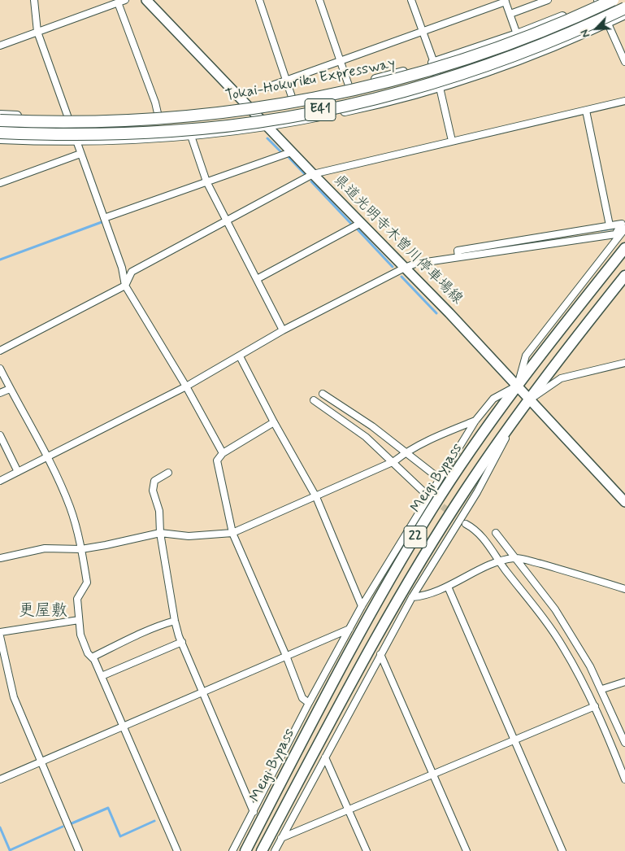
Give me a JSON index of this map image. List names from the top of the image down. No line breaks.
{"streets":{"highway":["Tokai-Hokuriku Expressway","E41","Meigi Bypass","22"],"main road":["県道光明寺木曽川停車場線"]},"crossings":[["県道光明寺木曽川停車場線","Meigi Bypass"]],"districts":["更屋敷"],"north":"bottom left"}
